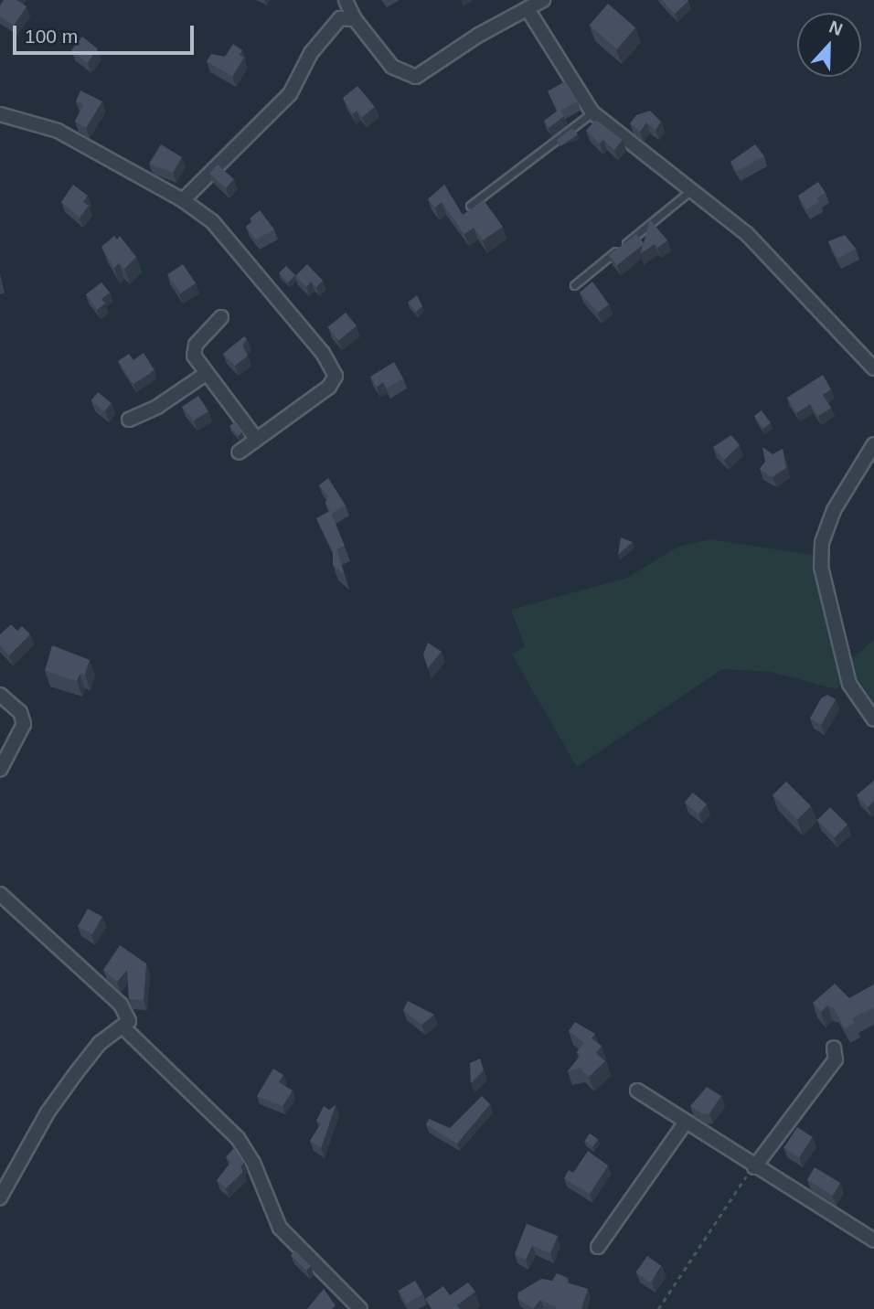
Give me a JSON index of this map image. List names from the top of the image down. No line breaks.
{"scale_bar":"100 m","north":"top"}
